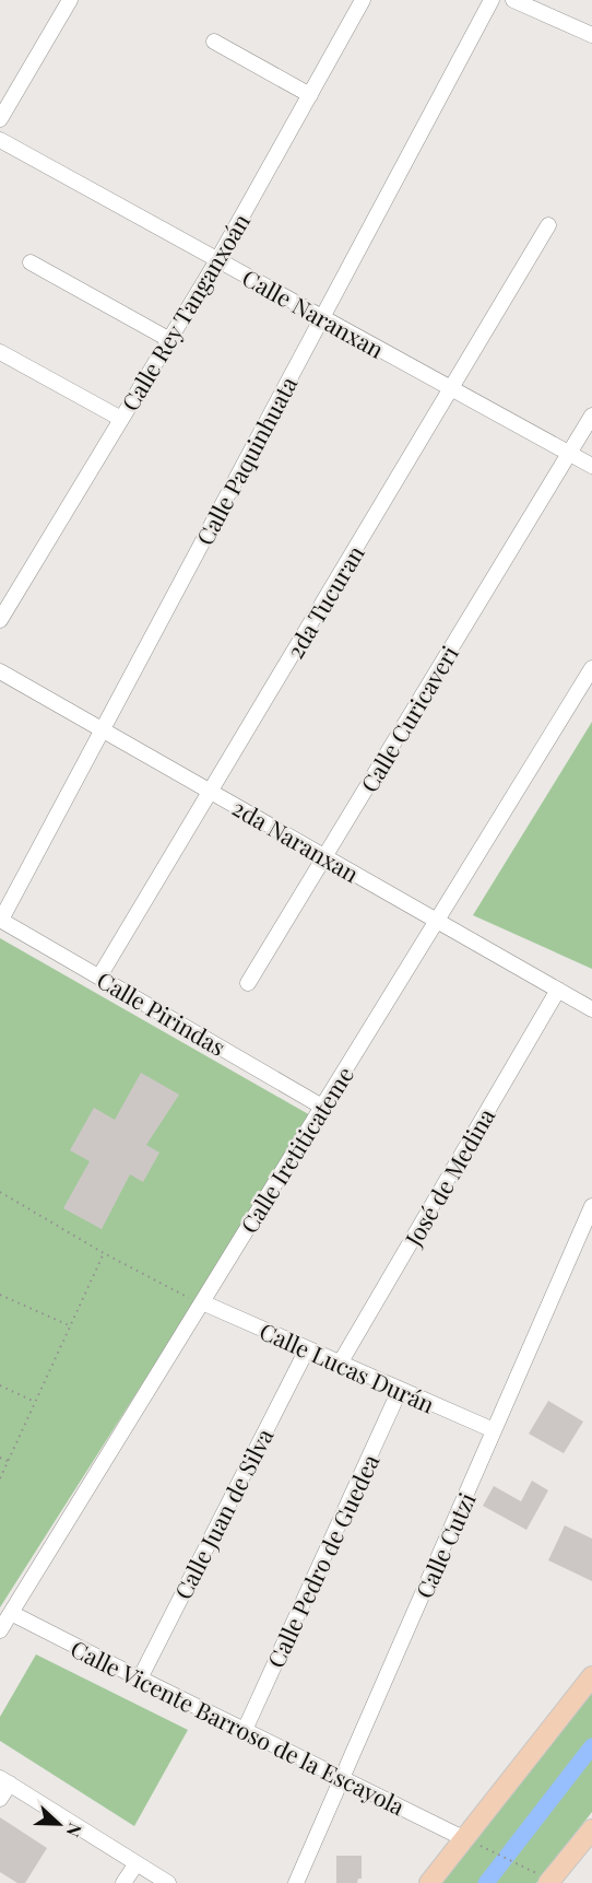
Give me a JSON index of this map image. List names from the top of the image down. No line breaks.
{"streets":{"street":["Calle Rey Tanganxoán","Calle Naranxan","Calle Paquinhuata","2da Tucuran","Calle Curicaveri","2da Naranxan","Calle Pirindas","Calle Iretiticateme","José de Medina","Calle Lucas Durán","Calle Juan de Silva","Calle Cutzi","Calle Pedro de Guedea","Calle Vicente Barroso de la Escayola"]},"crossings":[["Calle Rey Tanganxoán","Calle Naranxan"],["Calle Naranxan","Calle Paquinhuata"],["Calle Naranxan","2da Tucuran"],["Calle Naranxan","Calle Curicaveri"],["Calle Paquinhuata","2da Naranxan"],["Calle Paquinhuata","Calle Pirindas"],["2da Tucuran","2da Naranxan"],["2da Tucuran","Calle Pirindas"],["Calle Curicaveri","2da Naranxan"],["2da Naranxan","Calle Iretiticateme"],["2da Naranxan","José de Medina"],["Calle Pirindas","Calle Iretiticateme"],["Calle Iretiticateme","Calle Lucas Durán"],["Calle Iretiticateme","Calle Vicente Barroso de la Escayola"],["José de Medina","Calle Lucas Durán"],["Calle Lucas Durán","Calle Juan de Silva"],["Calle Lucas Durán","Calle Cutzi"],["Calle Lucas Durán","Calle Pedro de Guedea"],["Calle Juan de Silva","Calle Vicente Barroso de la Escayola"],["Calle Cutzi","Calle Vicente Barroso de la Escayola"],["Calle Pedro de Guedea","Calle Vicente Barroso de la Escayola"]],"north":"right"}
